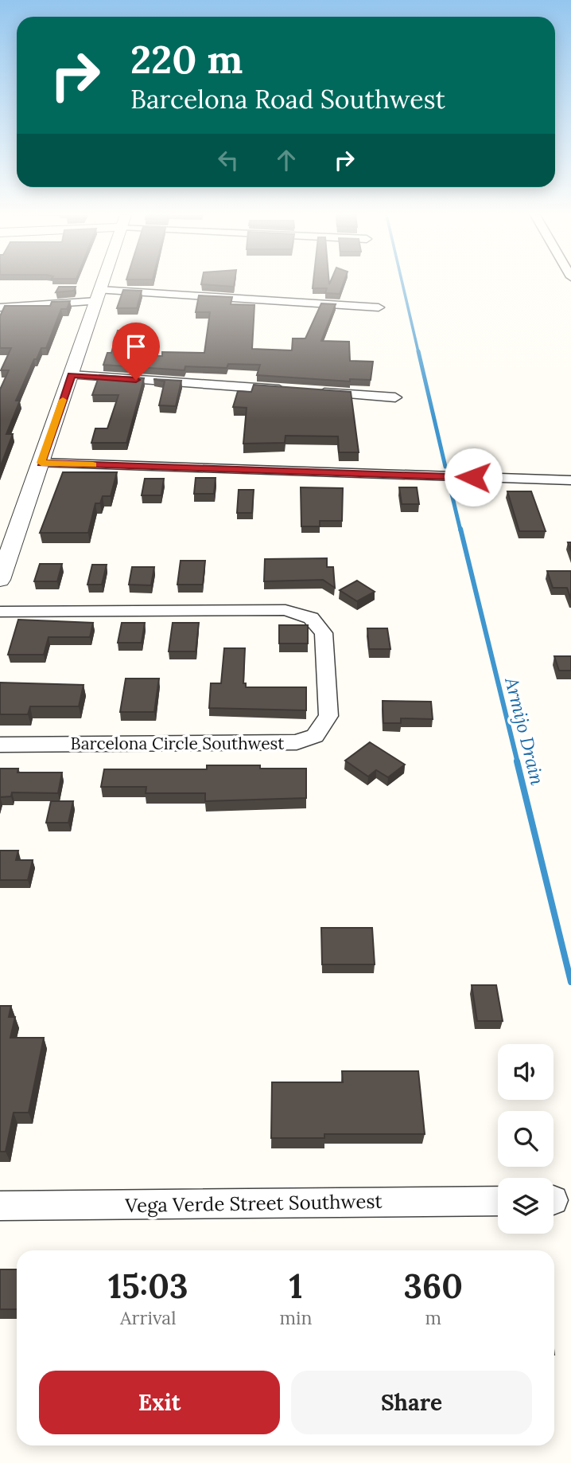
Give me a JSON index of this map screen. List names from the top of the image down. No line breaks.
{"streets":{"street":["Barcelona Circle Southwest","Vega Verde Street Southwest"]},"water":["Armijo Drain"],"page":{"turn":["220 m","Barcelona Road Southwest"],"eta":["15:03","Arrival","1","min","360","m"],"buttons":["Exit","Share"]}}
